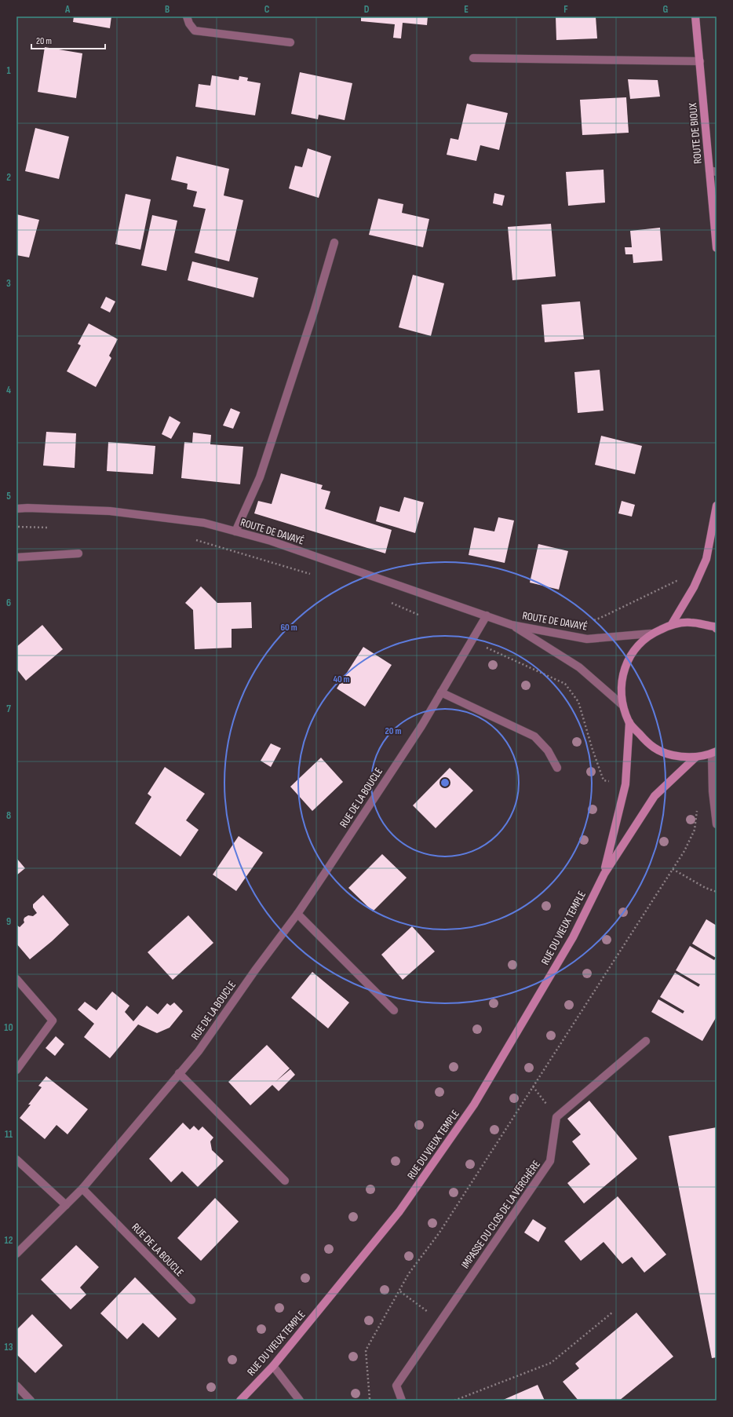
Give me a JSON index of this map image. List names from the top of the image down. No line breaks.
{"streets":{"main road":["ROUTE DE BIOUX","RUE DU VIEUX TEMPLE"],"street":["ROUTE DE DAVAYÉ","RUE DE LA BOUCLE","IMPASSE DU CLOS DE LA VERCHÈRE"]},"crossings":[["ROUTE DE DAVAYÉ","RUE DE LA BOUCLE"]],"scale_bar":"20 m","grid":{"columns":["A","B","C","D","E","F","G"],"rows":["1","2","3","4","5","6","7","8","9","10","11","12","13"]},"rings":["60 m","40 m","20 m"]}
